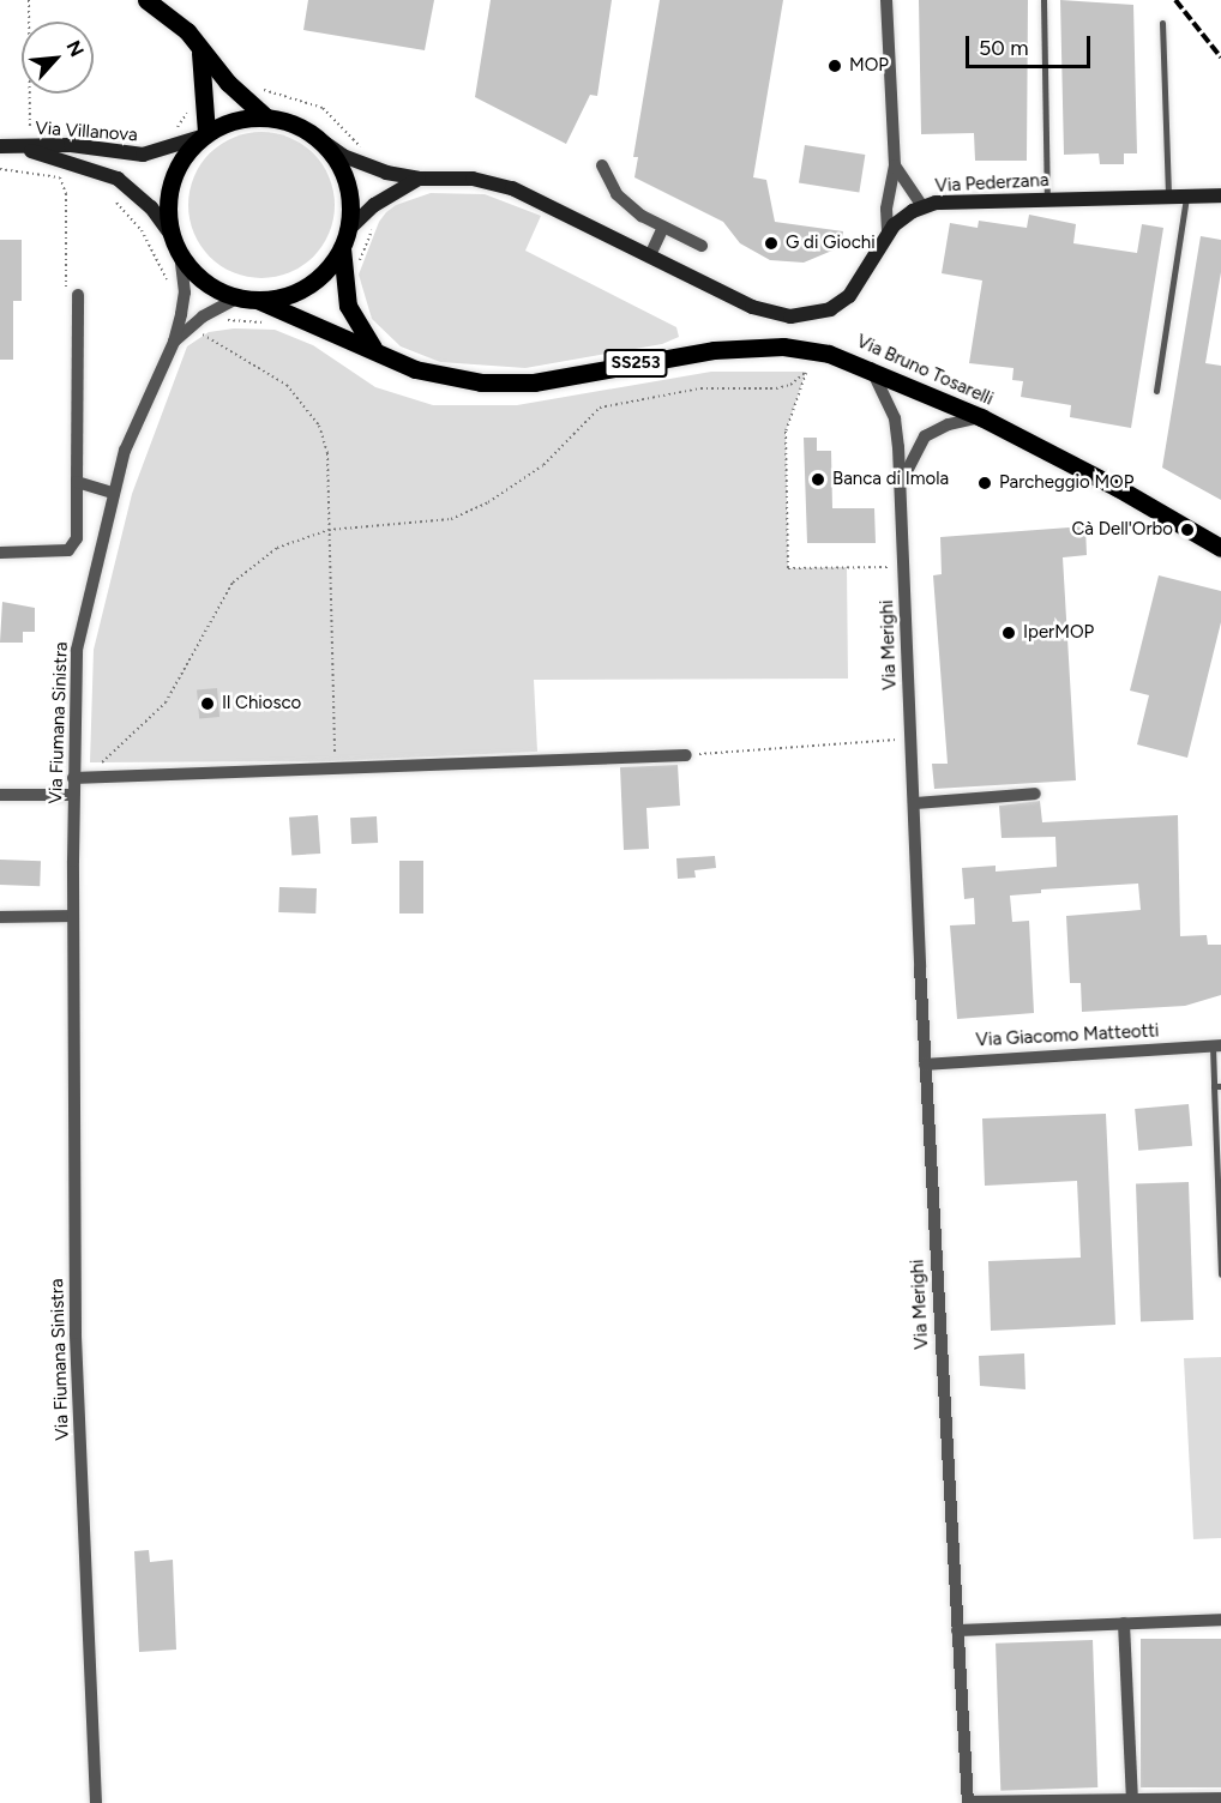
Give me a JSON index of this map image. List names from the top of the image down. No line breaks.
{"streets":{"main road":["Via Villanova","Via Pederzana","SS253","Via Bruno Tosarelli"],"street":["Via Merighi","Via Fiumana Sinistra","Via Giacomo Matteotti"]},"crossings":[["Via Villanova","SS253"],["Via Villanova","Via Bruno Tosarelli"],["Via Villanova","Via Fiumana Sinistra"],["SS253","Via Bruno Tosarelli"],["SS253","Via Fiumana Sinistra"],["Via Bruno Tosarelli","Via Merighi"],["Via Bruno Tosarelli","Via Fiumana Sinistra"],["Via Merighi","Via Giacomo Matteotti"]],"places":["MOP","G di Giochi","Banca di Imola","Parcheggio MOP","Cà Dell'Orbo","IperMOP","Il Chiosco"],"scale_bar":"50 m","north":"top right"}
